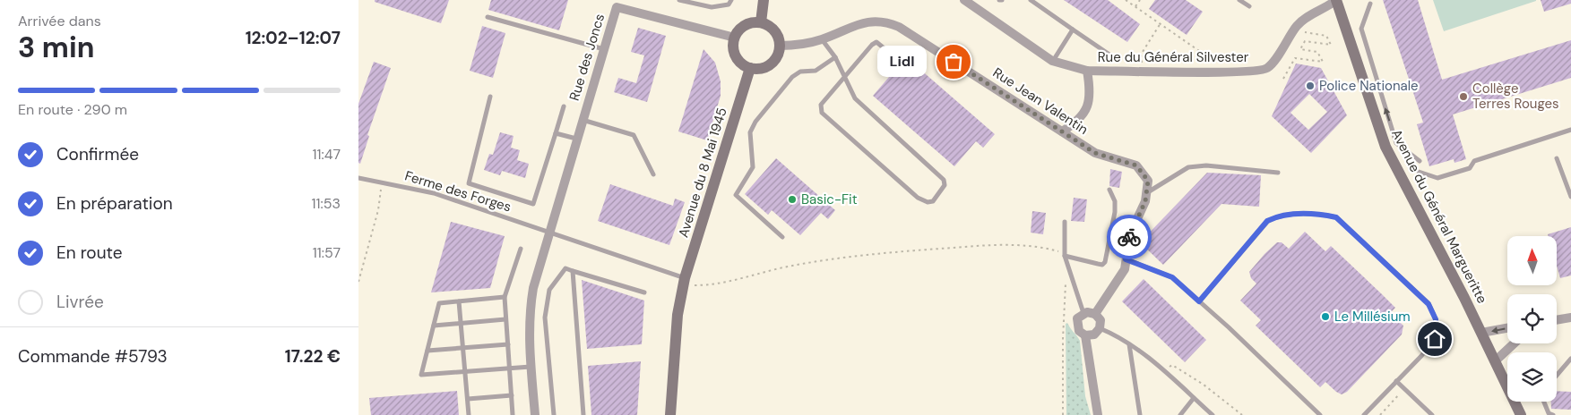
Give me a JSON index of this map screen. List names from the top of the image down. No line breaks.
{"streets":{"main road":["Avenue du 8 Mai 1945","Avenue du Général Margueritte"],"street":["Rue des Joncs","Rue du Général Silvester","Rue Jean Valentin"],"lane":["Ferme des Forges"]},"crossings":[["Rue des Joncs","Rue Jean Valentin"],["Rue des Joncs","Avenue du 8 Mai 1945"],["Rue des Joncs","Ferme des Forges"],["Rue du Général Silvester","Avenue du Général Margueritte"],["Rue Jean Valentin","Avenue du 8 Mai 1945"],["Avenue du 8 Mai 1945","Ferme des Forges"]],"places":["Lidl","Police Nationale","Collège Terres Rouges","Basic-Fit","Le Millésium"],"north":"top","page":{"heading":["3 min","Arrivée dans","12:02–12:07"],"panel":["Commande #5793","17.22 €"],"bubble":"Lidl","bar":"En route · 290 m","list":[["Confirmée","11:47"],["En préparation","11:53"],["En route","11:57"],"Livrée"]}}
